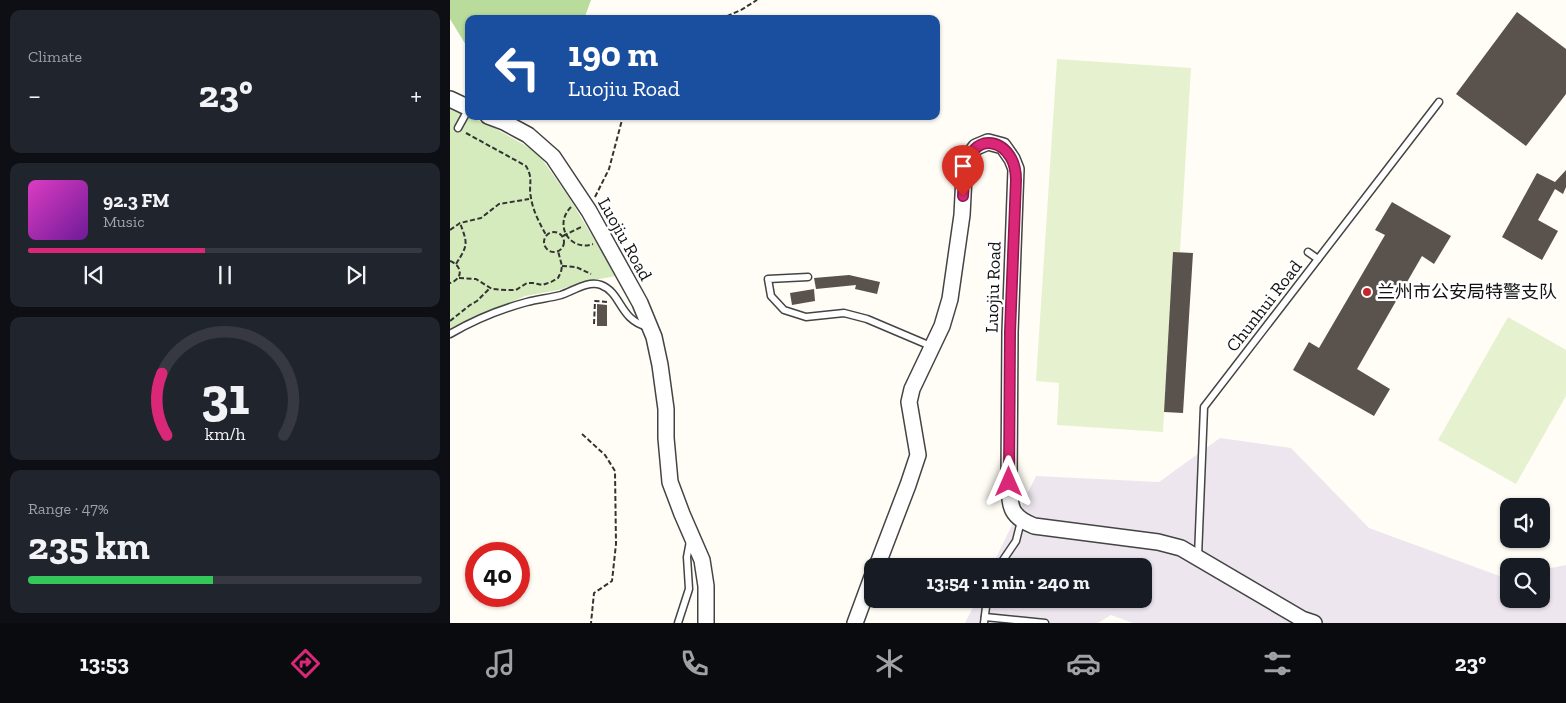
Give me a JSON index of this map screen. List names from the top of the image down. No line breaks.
{"streets":{"street":["Luojiu Road"],"lane":["Chunhui Road"]},"places":["兰州市公安局特警支队"],"page":{"tile":["Climate",["Range · 47%","235 km"]],"turn":["190 m","Luojiu Road"],"heat":["−","23°","+"],"song":["92.3 FM","Music"],"limit":"40","trip":"13:54 · 1 min · 240 m","tabs":["13:53","23°"],"gauge":["31","km/h"]}}
